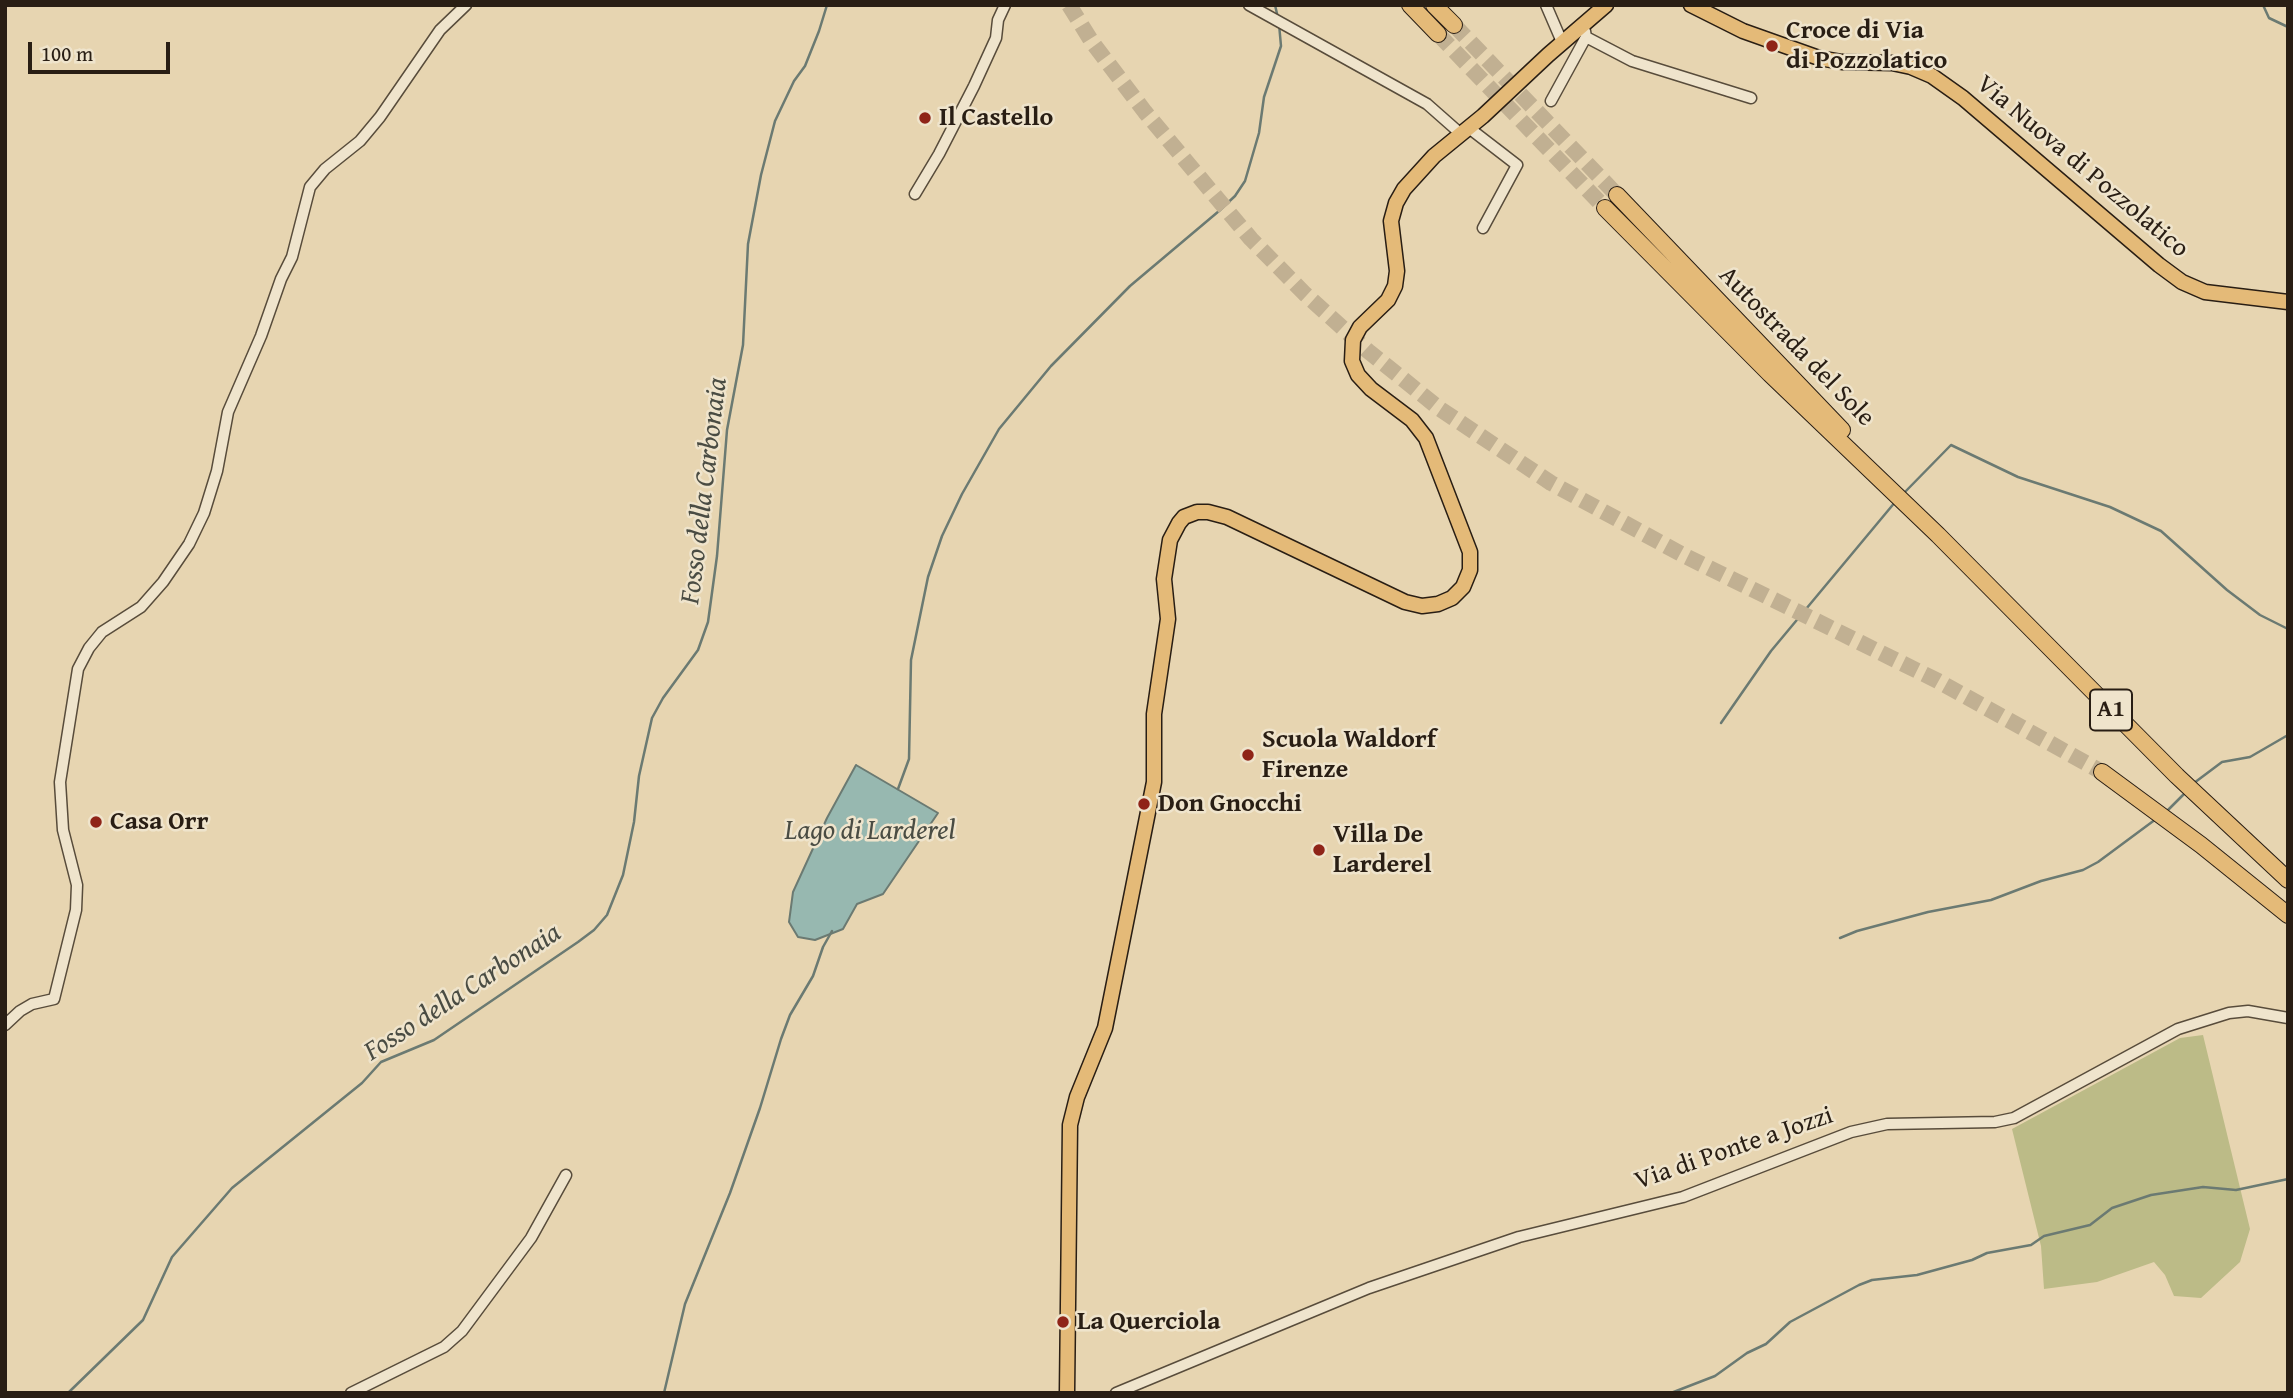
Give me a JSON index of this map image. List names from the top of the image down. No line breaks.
{"streets":{"highway":["Autostrada del Sole","A1"],"main road":["Via Nuova di Pozzolatico"],"street":["Via di Ponte a Jozzi"]},"water":["Fosso della Carbonaia","Lago di Larderel"],"places":["Croce di Via di Pozzolatico","Il Castello","Scuola Waldorf Firenze","Don Gnocchi","Casa Orr","Villa De Larderel","La Querciola"],"scale_bar":"100 m"}
